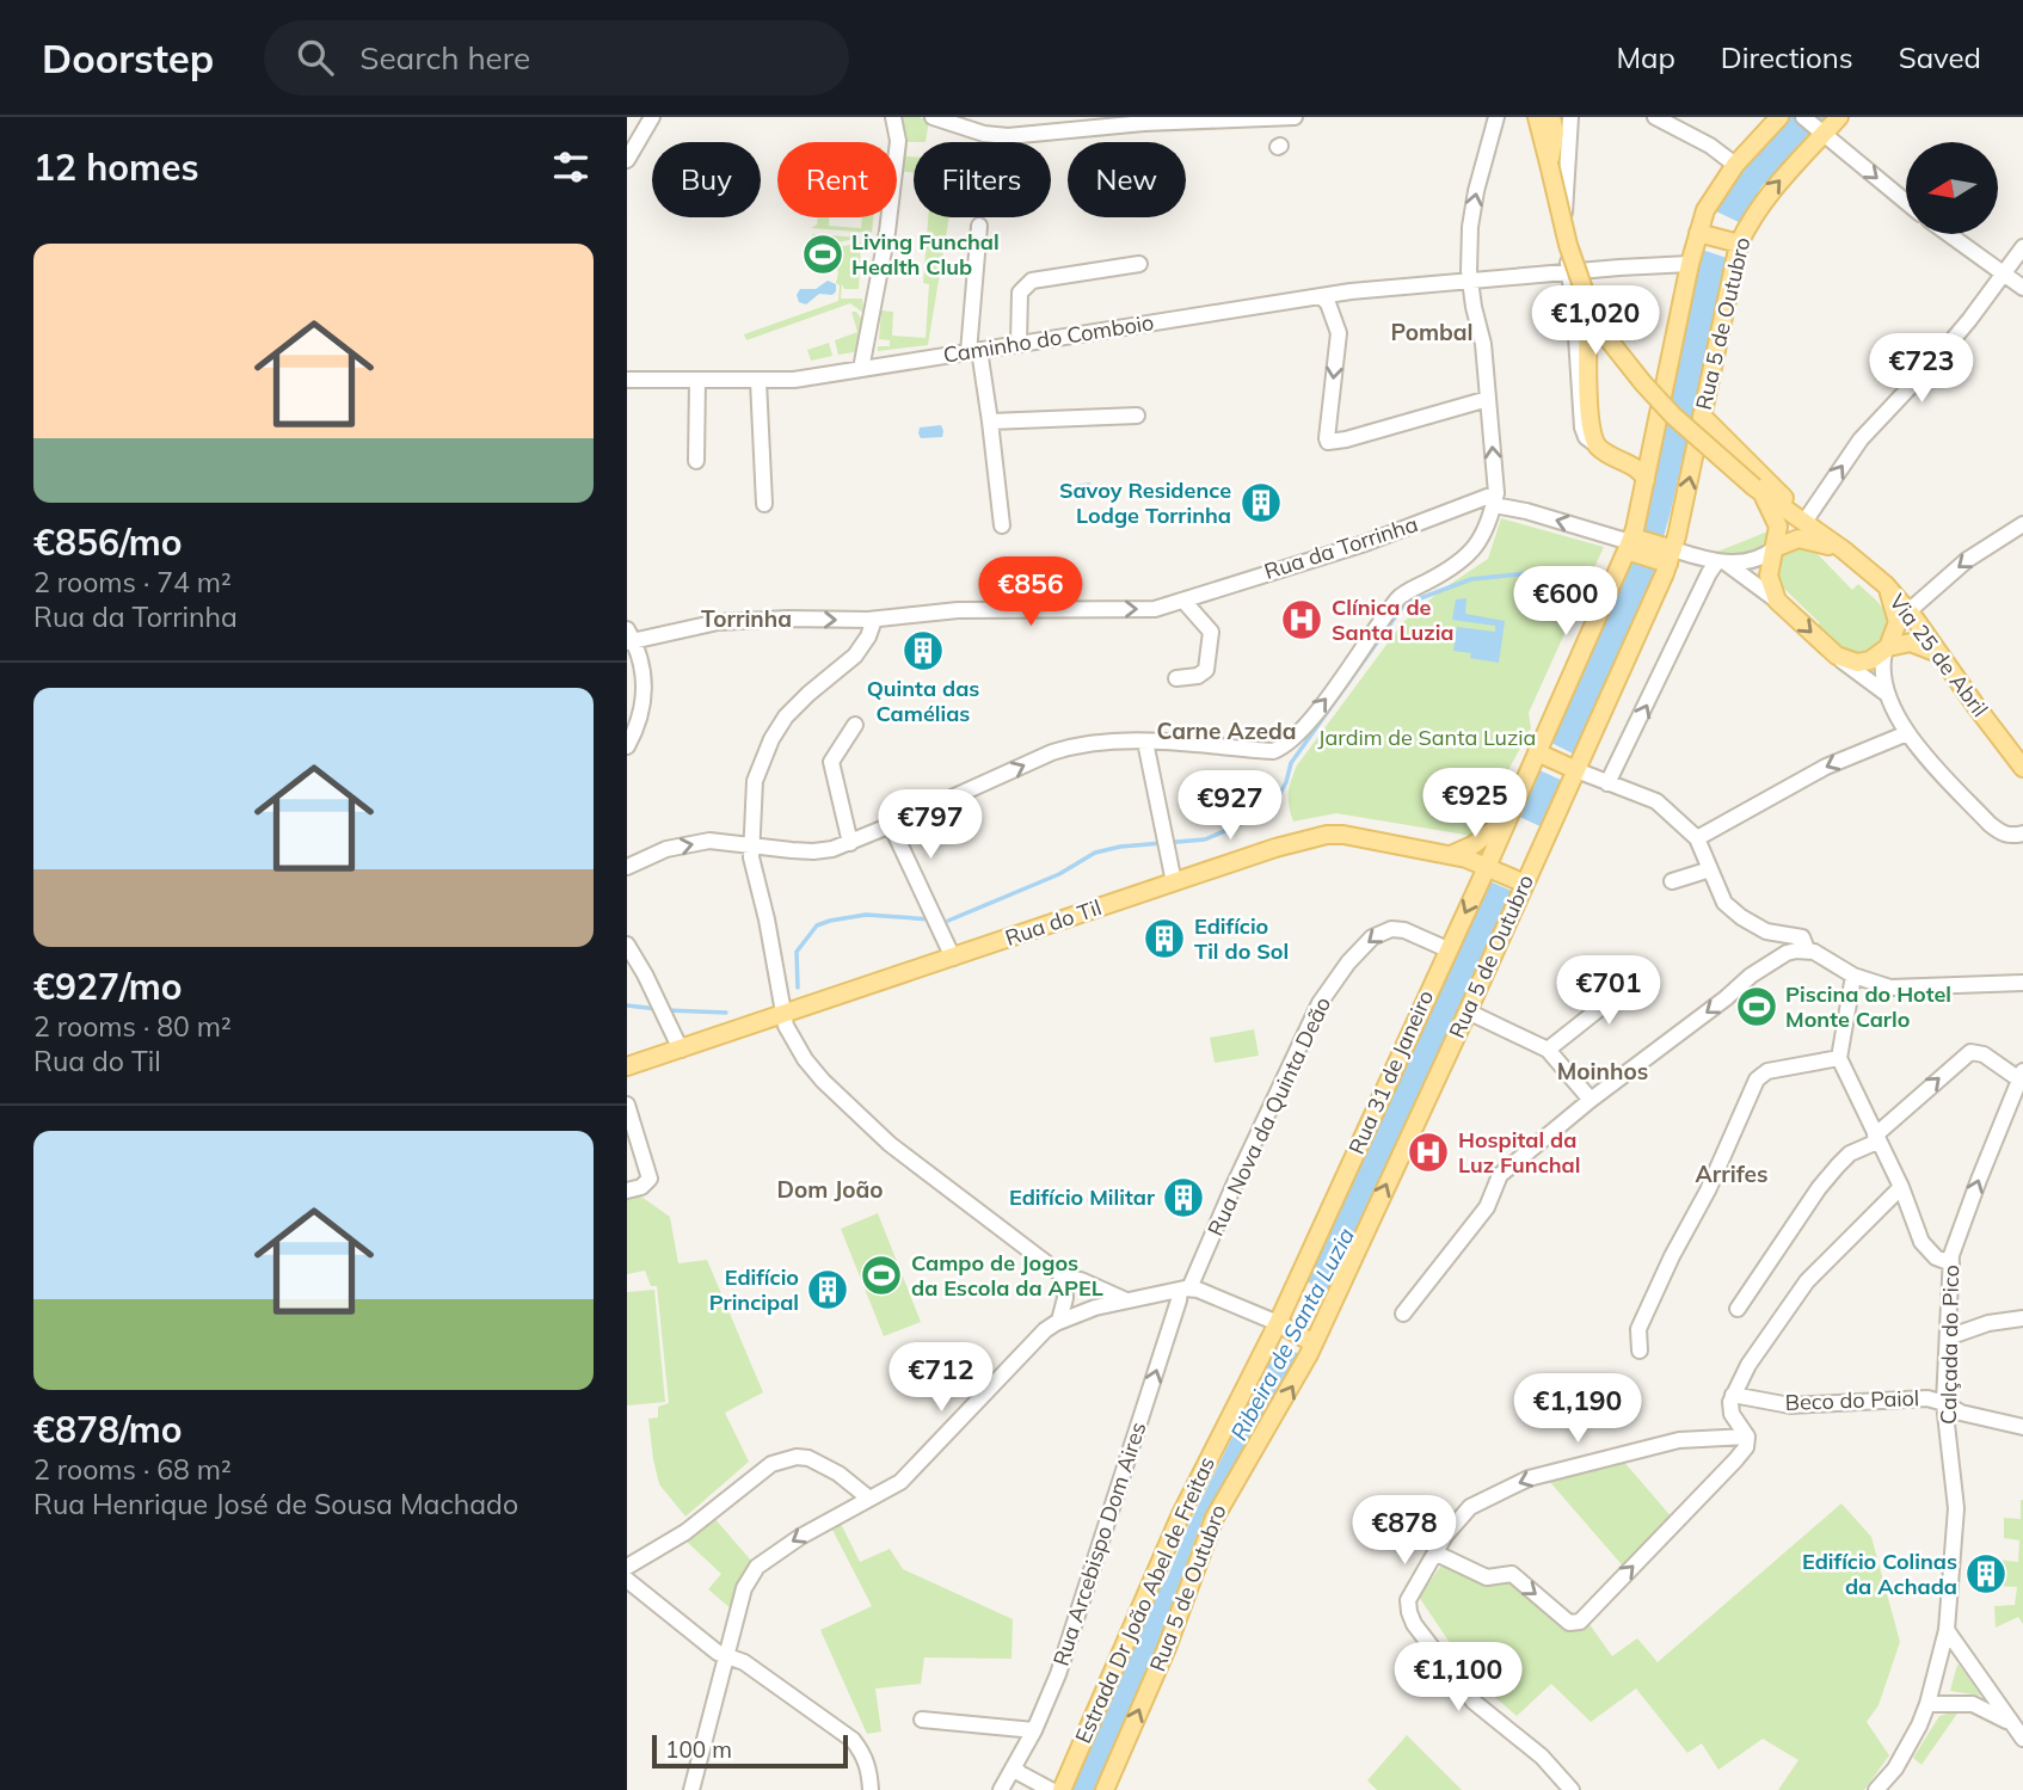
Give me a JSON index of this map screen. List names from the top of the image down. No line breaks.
{"streets":{"main road":["Rua 5 de Outubro","Via 25 de Abril","Rua do Til","Rua 31 de Janeiro","Estrada Dr João Abel de Freitas"],"street":["Caminho do Comboio","Rua da Torrinha","Rua Nova da Quinta Deão","Calçada do Pico","Beco do Paiol","Rua Arcebispo Dom Aires"]},"crossings":[["Rua 5 de Outubro","Via 25 de Abril"],["Rua 5 de Outubro","Rua do Til"],["Caminho do Comboio","Rua 31 de Janeiro"],["Rua do Til","Rua 31 de Janeiro"],["Rua 31 de Janeiro","Rua Nova da Quinta Deão"],["Rua 31 de Janeiro","Estrada Dr João Abel de Freitas"],["Rua Nova da Quinta Deão","Rua Arcebispo Dom Aires"],["Calçada do Pico","Beco do Paiol"]],"one_way":["Rua 5 de Outubro","Rua da Torrinha","Rua Nova da Quinta Deão","Rua Arcebispo Dom Aires"],"districts":["Pombal","Torrinha","Carne Azeda","Moinhos","Arrifes","Dom João"],"water":["Ribeira de Santa Luzia"],"parks":["Jardim de Santa Luzia"],"places":{"sports":["Living Funchal Health Club","Piscina do Hotel Monte Carlo","Campo de Jogos da Escola da APEL"],"building":["Savoy Residence Lodge Torrinha","Quinta das Camélias","Edifício Til do Sol","Edifício Militar","Edifício Principal","Edifício Colinas da Achada"],"hospital":["Clínica de Santa Luzia","Hospital da Luz Funchal"]},"scale_bar":"100 m","north":"left","page":{"header":"Doorstep","search":"Search here","nav":["Map","Directions","Saved"],"heading":"12 homes","chip":["Buy","Rent","Filters","New"],"list":[{"name":"€856/mo","note":"2 rooms · 74 m² · Rua da Torrinha"},{"name":"€927/mo","note":"2 rooms · 80 m² · Rua do Til"},{"name":"€878/mo","note":"2 rooms · 68 m² · Rua Henrique José de Sousa Machado"}],"price":["€1,020","€723","€856","€600","€925","€927","€797","€701","€712","€1,190","€878","€1,100"],"scale":"100 m"}}
